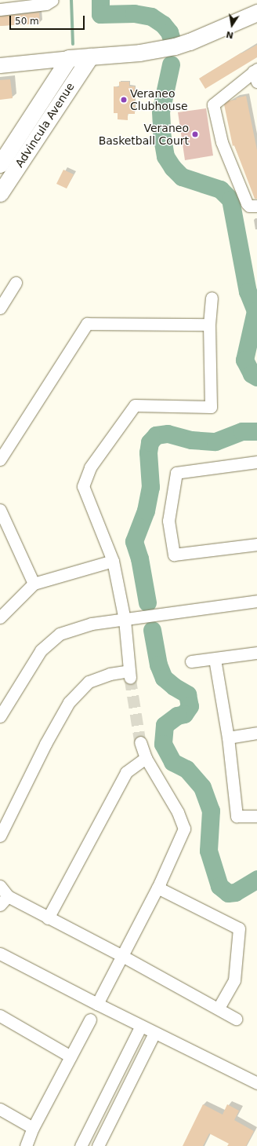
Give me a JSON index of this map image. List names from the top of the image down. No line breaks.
{"streets":{"main road":["Advincula Avenue"]},"places":["Veraneo Clubhouse","Veraneo Basketball Court"],"scale_bar":"50 m","north":"bottom"}
